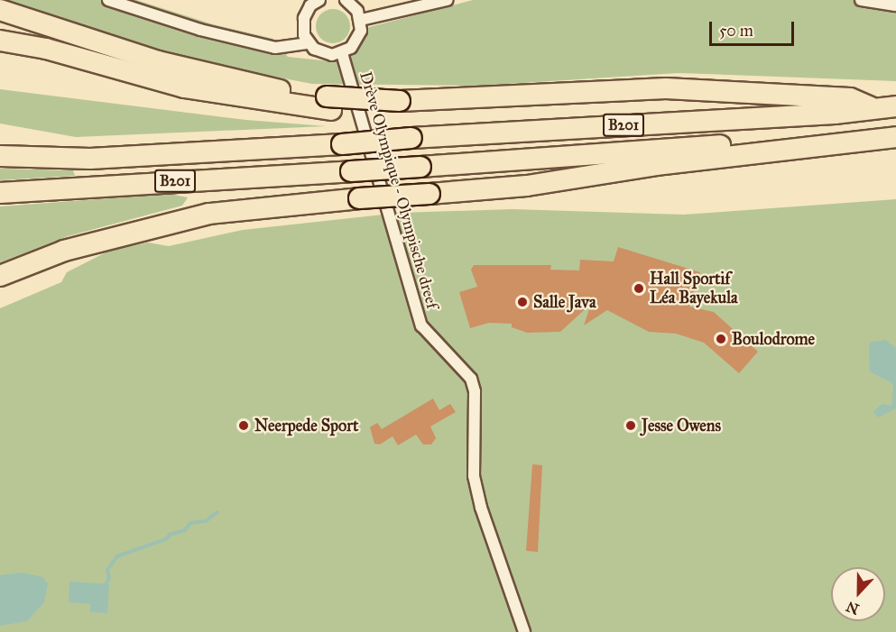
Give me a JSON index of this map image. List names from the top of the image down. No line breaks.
{"streets":{"highway":["B201"],"street":["Drève Olympique - Olympische dreef"]},"places":["Hall Sportif Léa Bayekula","Salle Java","Boulodrome","Neerpede Sport","Jesse Owens"],"scale_bar":"50 m","north":"bottom"}
